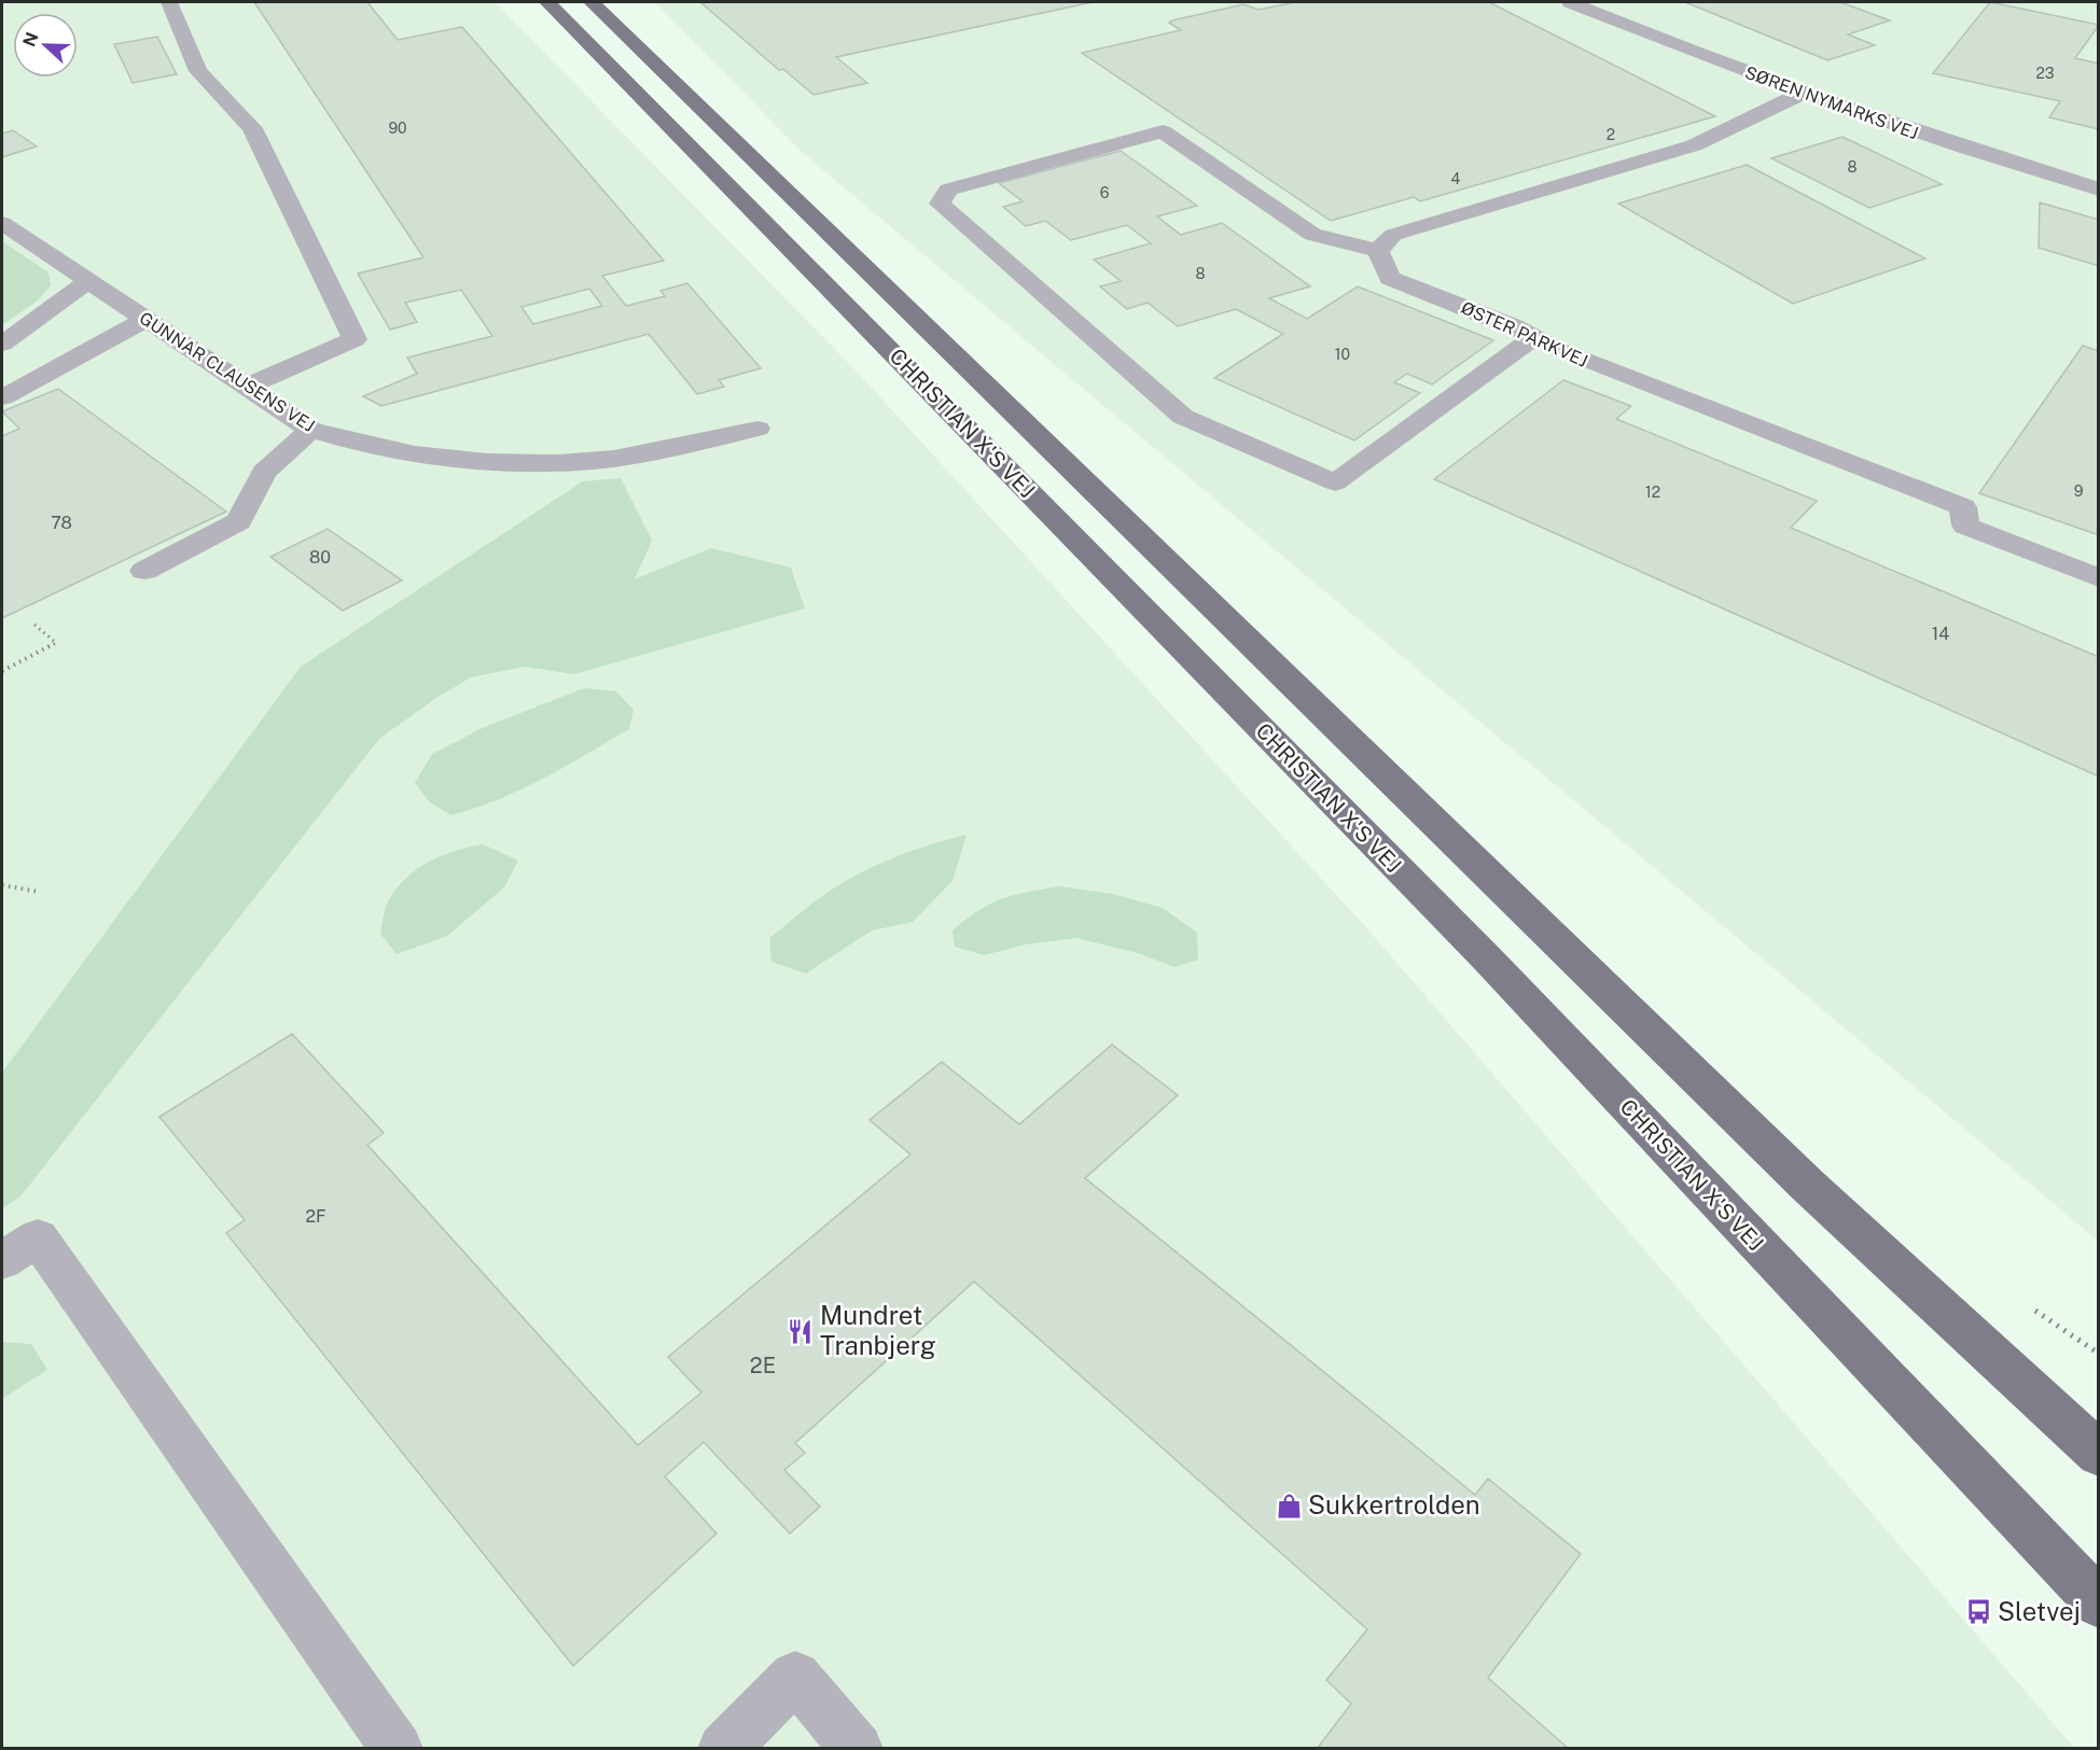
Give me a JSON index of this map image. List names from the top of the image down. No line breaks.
{"streets":{"main road":["CHRISTIAN X'S VEJ"],"street":["SØREN NYMARKS VEJ","ØSTER PARKVEJ","GUNNAR CLAUSENS VEJ"]},"places":{"restaurant":["Mundret Tranbjerg"],"shop":["Sukkertrolden"],"bus stop":["Sletvej"]},"house_numbers":["23","90","2","8","4","6","8","10","9","12","78","80","14","2F","2E"],"north":"left"}
